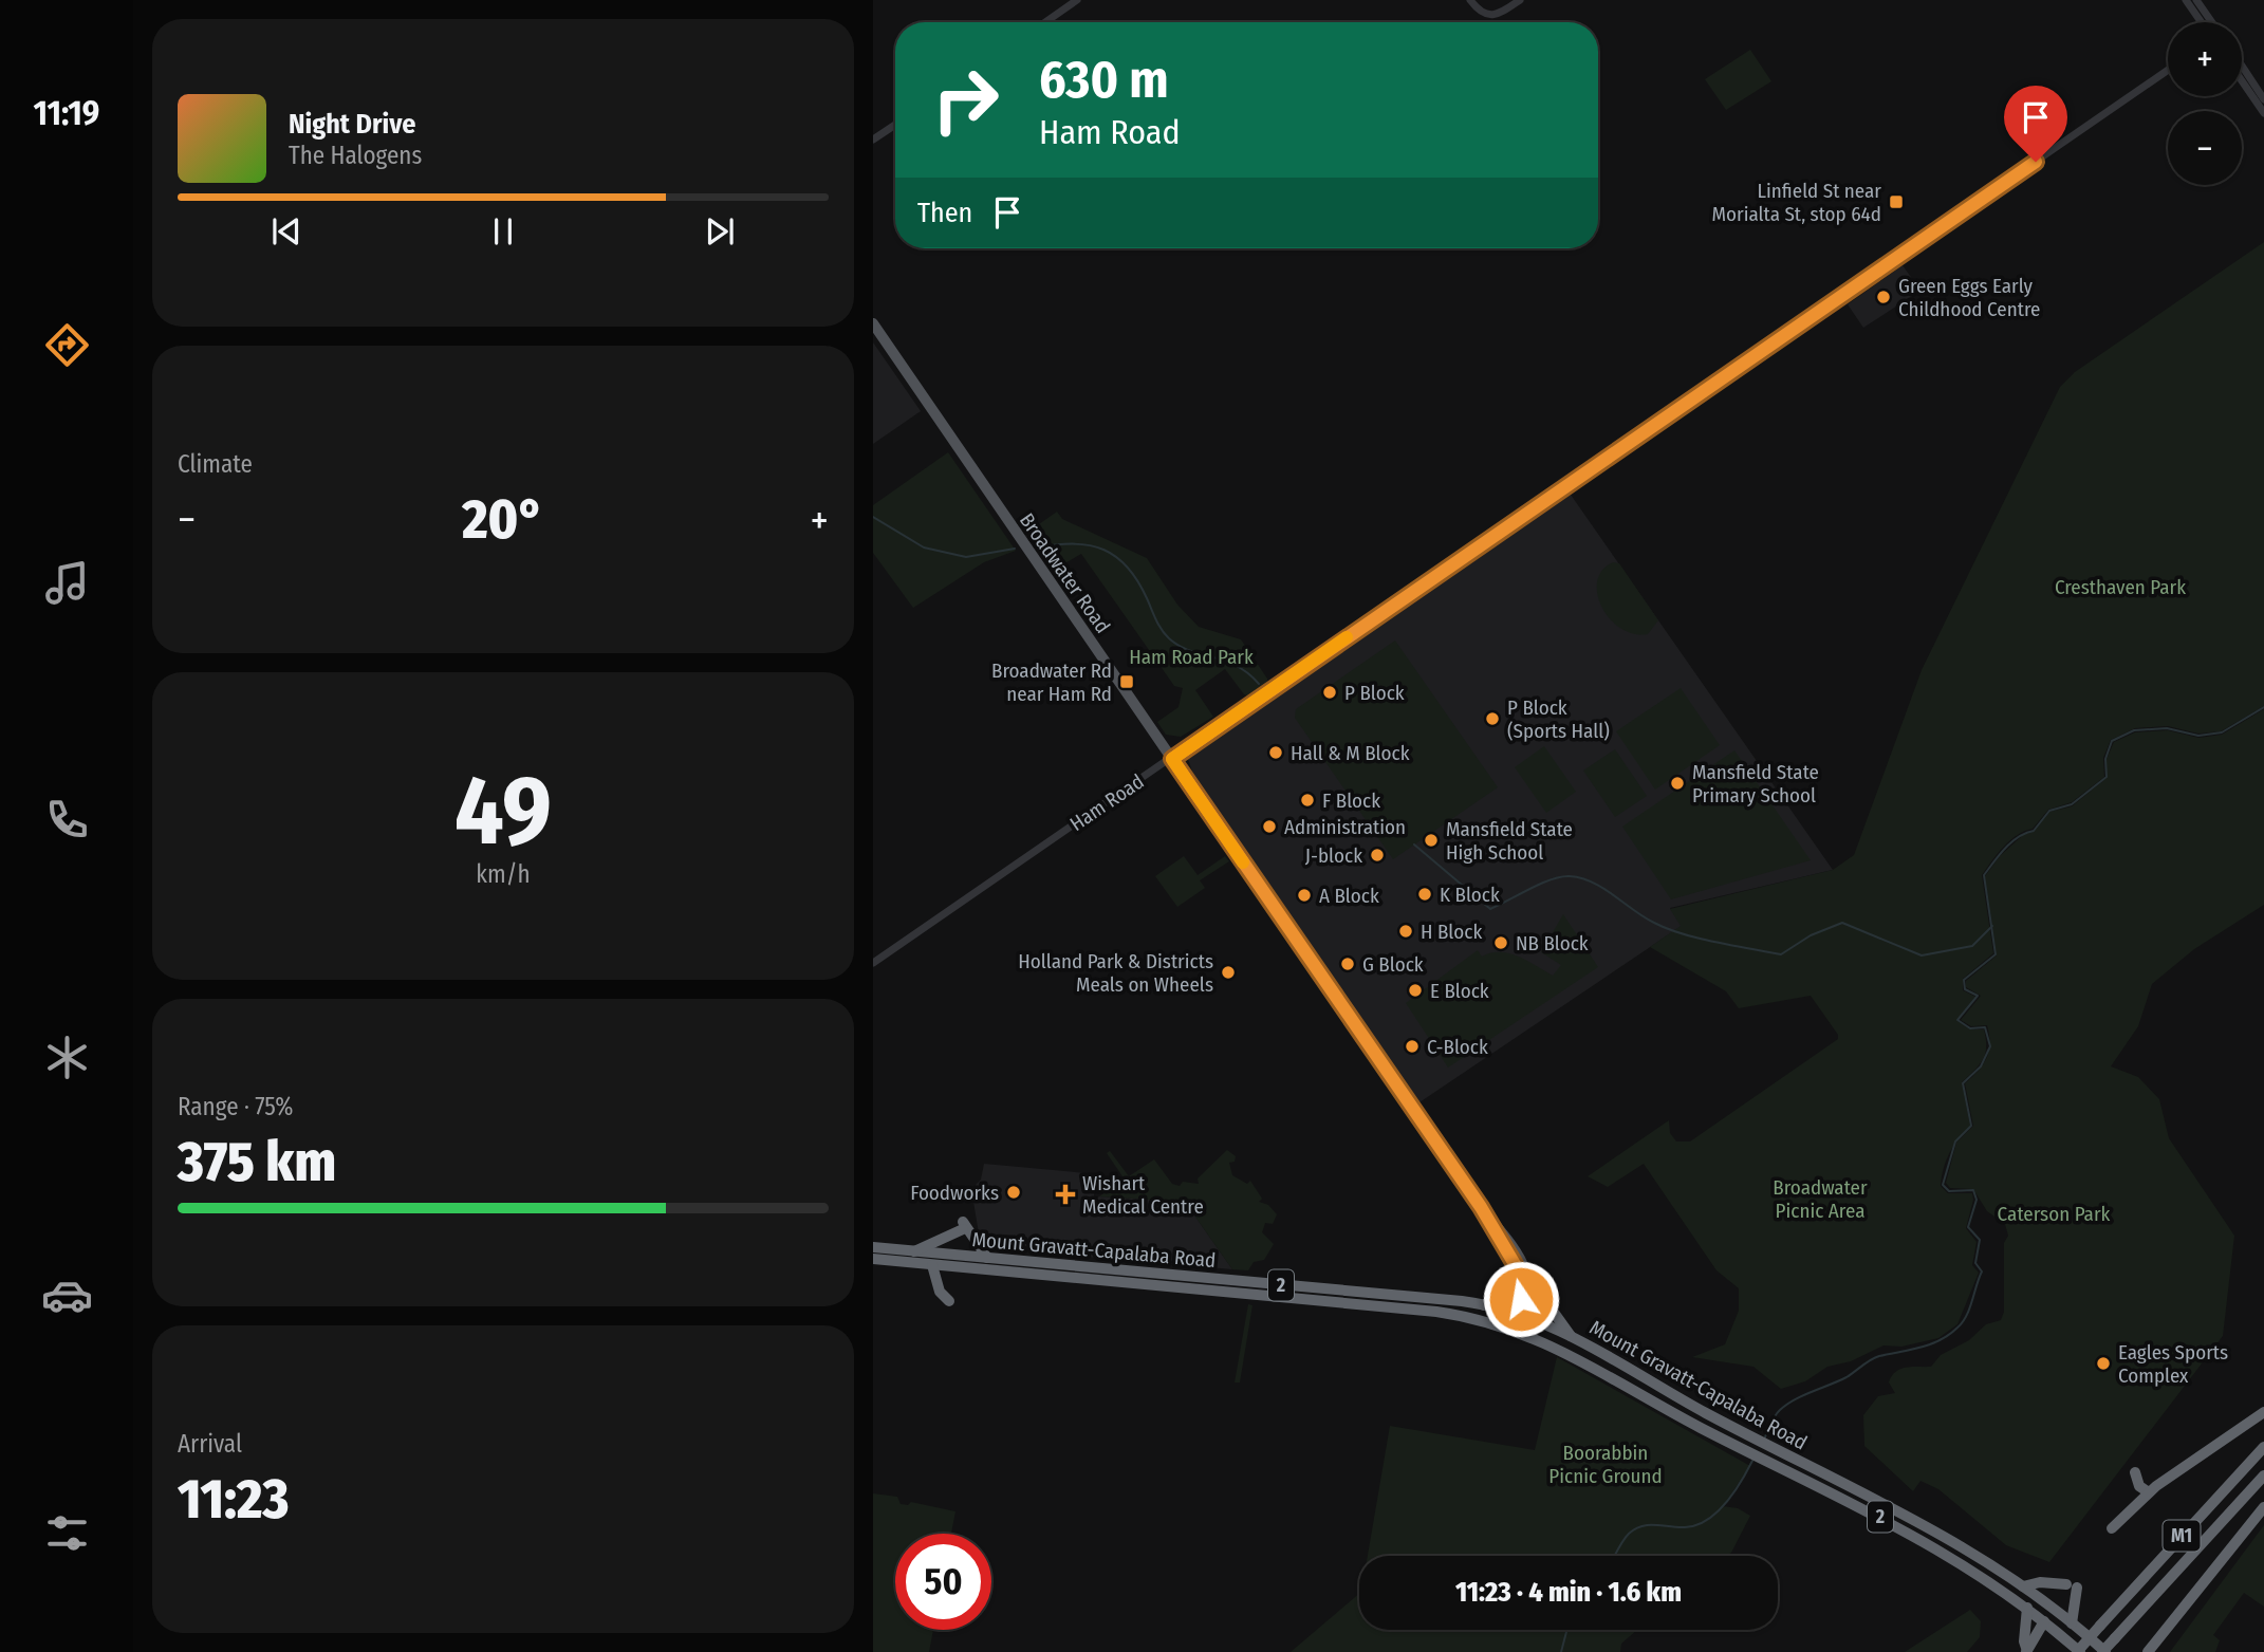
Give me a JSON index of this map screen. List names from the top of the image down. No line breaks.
{"streets":{"highway":["Mount Gravatt-Capalaba Road","2","M1"],"main road":["Broadwater Road"],"street":["Ham Road"]},"crossings":[["Broadwater Road","Ham Road"],["Broadwater Road","Mount Gravatt-Capalaba Road"],["Mount Gravatt-Capalaba Road","M1"]],"parks":["Cresthaven Park","Ham Road Park","Broadwater Picnic Area","Caterson Park","Boorabbin Picnic Ground"],"places":{"transit":["Linfield St near Morialta St, stop 64d","Broadwater Rd near Ham Rd"],"other":["Green Eggs Early Childhood Centre","P Block","P Block (Sports Hall)","Hall & M Block","Mansfield State Primary School","F Block","Administration","Mansfield State High School","J-block","K Block","A Block","H Block","NB Block","G Block","Holland Park & Districts Meals on Wheels","E Block","C-Block","Foodworks","Eagles Sports Complex"],"health":["Wishart Medical Centre"]},"page":{"tabs":"11:19","map_buttons":["+","−"],"turn":["630 m","Ham Road"],"song":["Night Drive","The Halogens"],"then":"Then","tile":["Climate",["49","km/h"],["Range · 75%","375 km"],["Arrival","11:23"]],"heat":["−","20°","+"],"limit":"50","trip":"11:23 · 4 min · 1.6 km"}}
